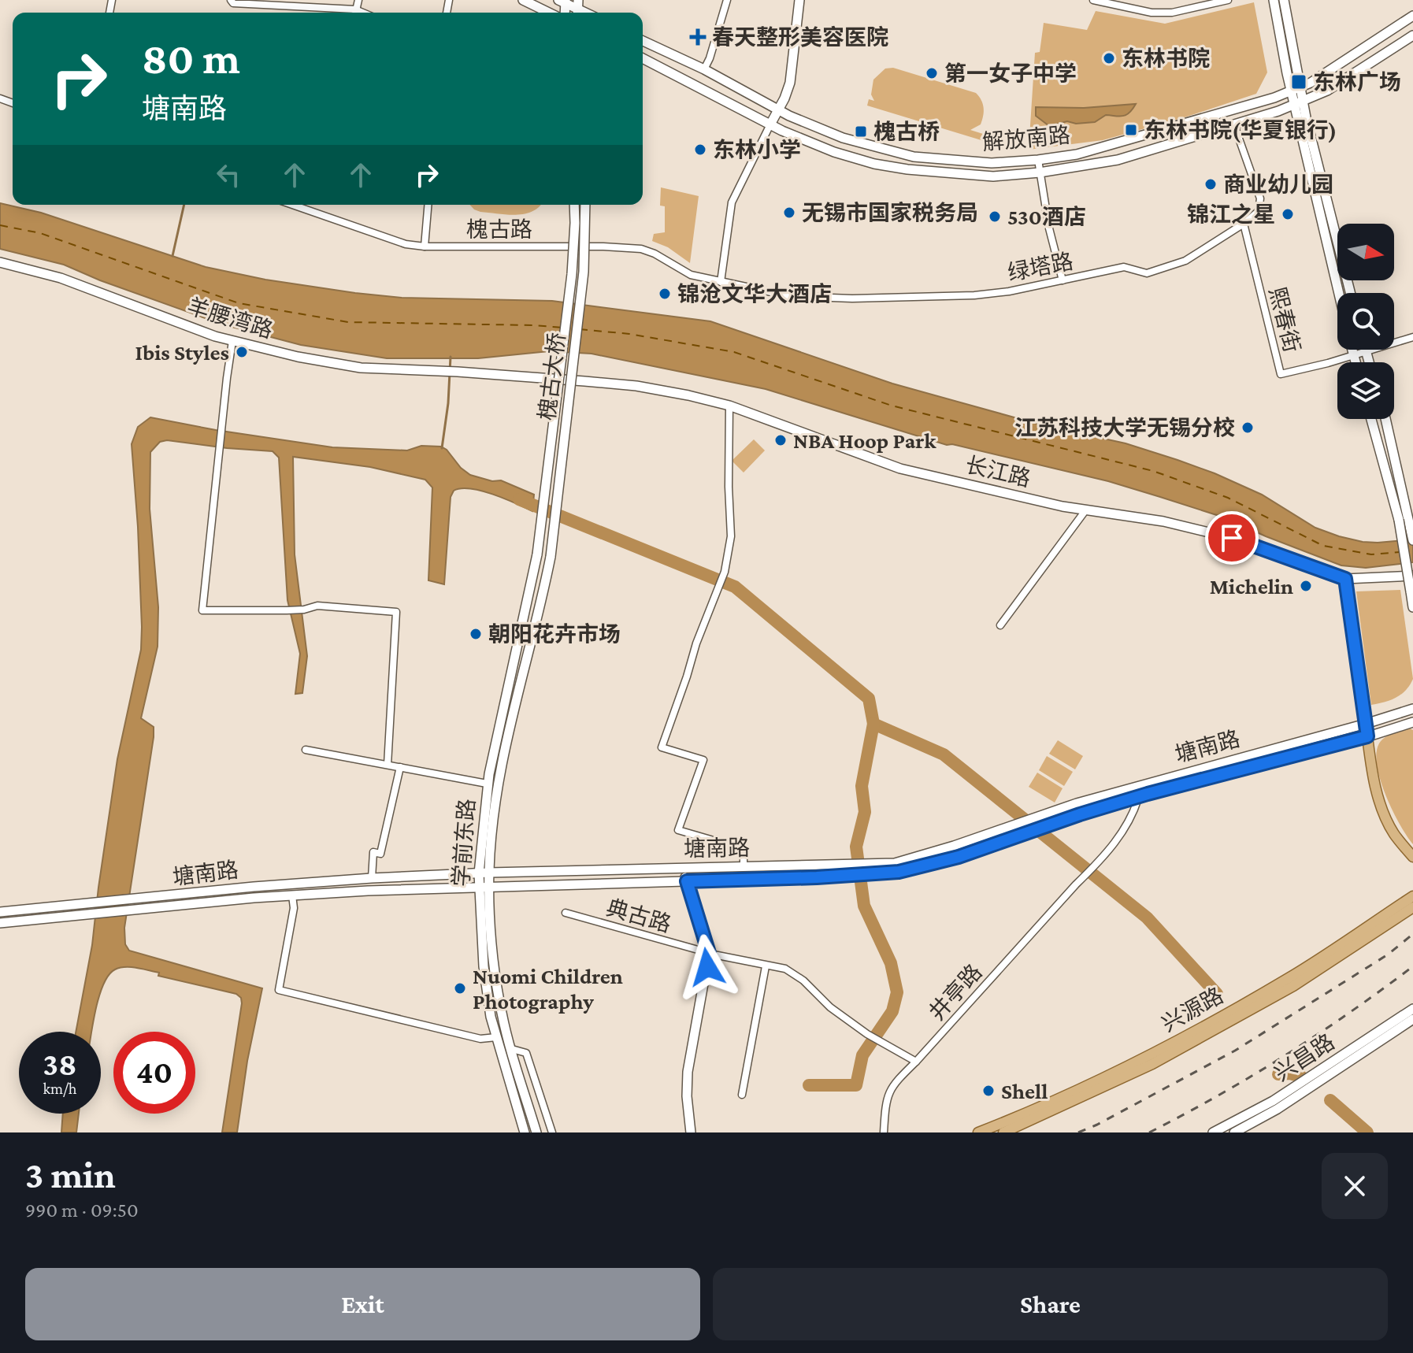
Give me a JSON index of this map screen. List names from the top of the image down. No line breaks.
{"streets":{"main road":["解放南路","羊腰湾路","槐古大桥","长江路","塘南路","学前东路","兴源路","兴昌路"],"street":["槐古路","绿塔路","熙春街","典古路","井亭路"]},"crossings":[["解放南路","绿塔路"],["槐古路","绿塔路"],["绿塔路","熙春街"],["羊腰湾路","长江路"],["槐古大桥","学前东路"],["塘南路","学前东路"],["塘南路","井亭路"],["典古路","井亭路"]],"places":{"health":["春天整形美容医院"],"other":["东林书院","第一女子中学","东林小学","商业幼儿园","无锡市国家税务局","锦江之星","530酒店","锦沧文华大酒店","Ibis Styles","江苏科技大学无锡分校","NBA Hoop Park","Michelin","朝阳花卉市场","Nuomi Children Photography","Shell"],"transit":["东林广场","东林书院(华夏银行)","槐古桥"]},"north":"right","page":{"turn":["80 m","塘南路"],"speed":"38 km/h","limit":"40","heading":["3 min","990 m · 09:50"],"buttons":["Exit","Share"]}}
